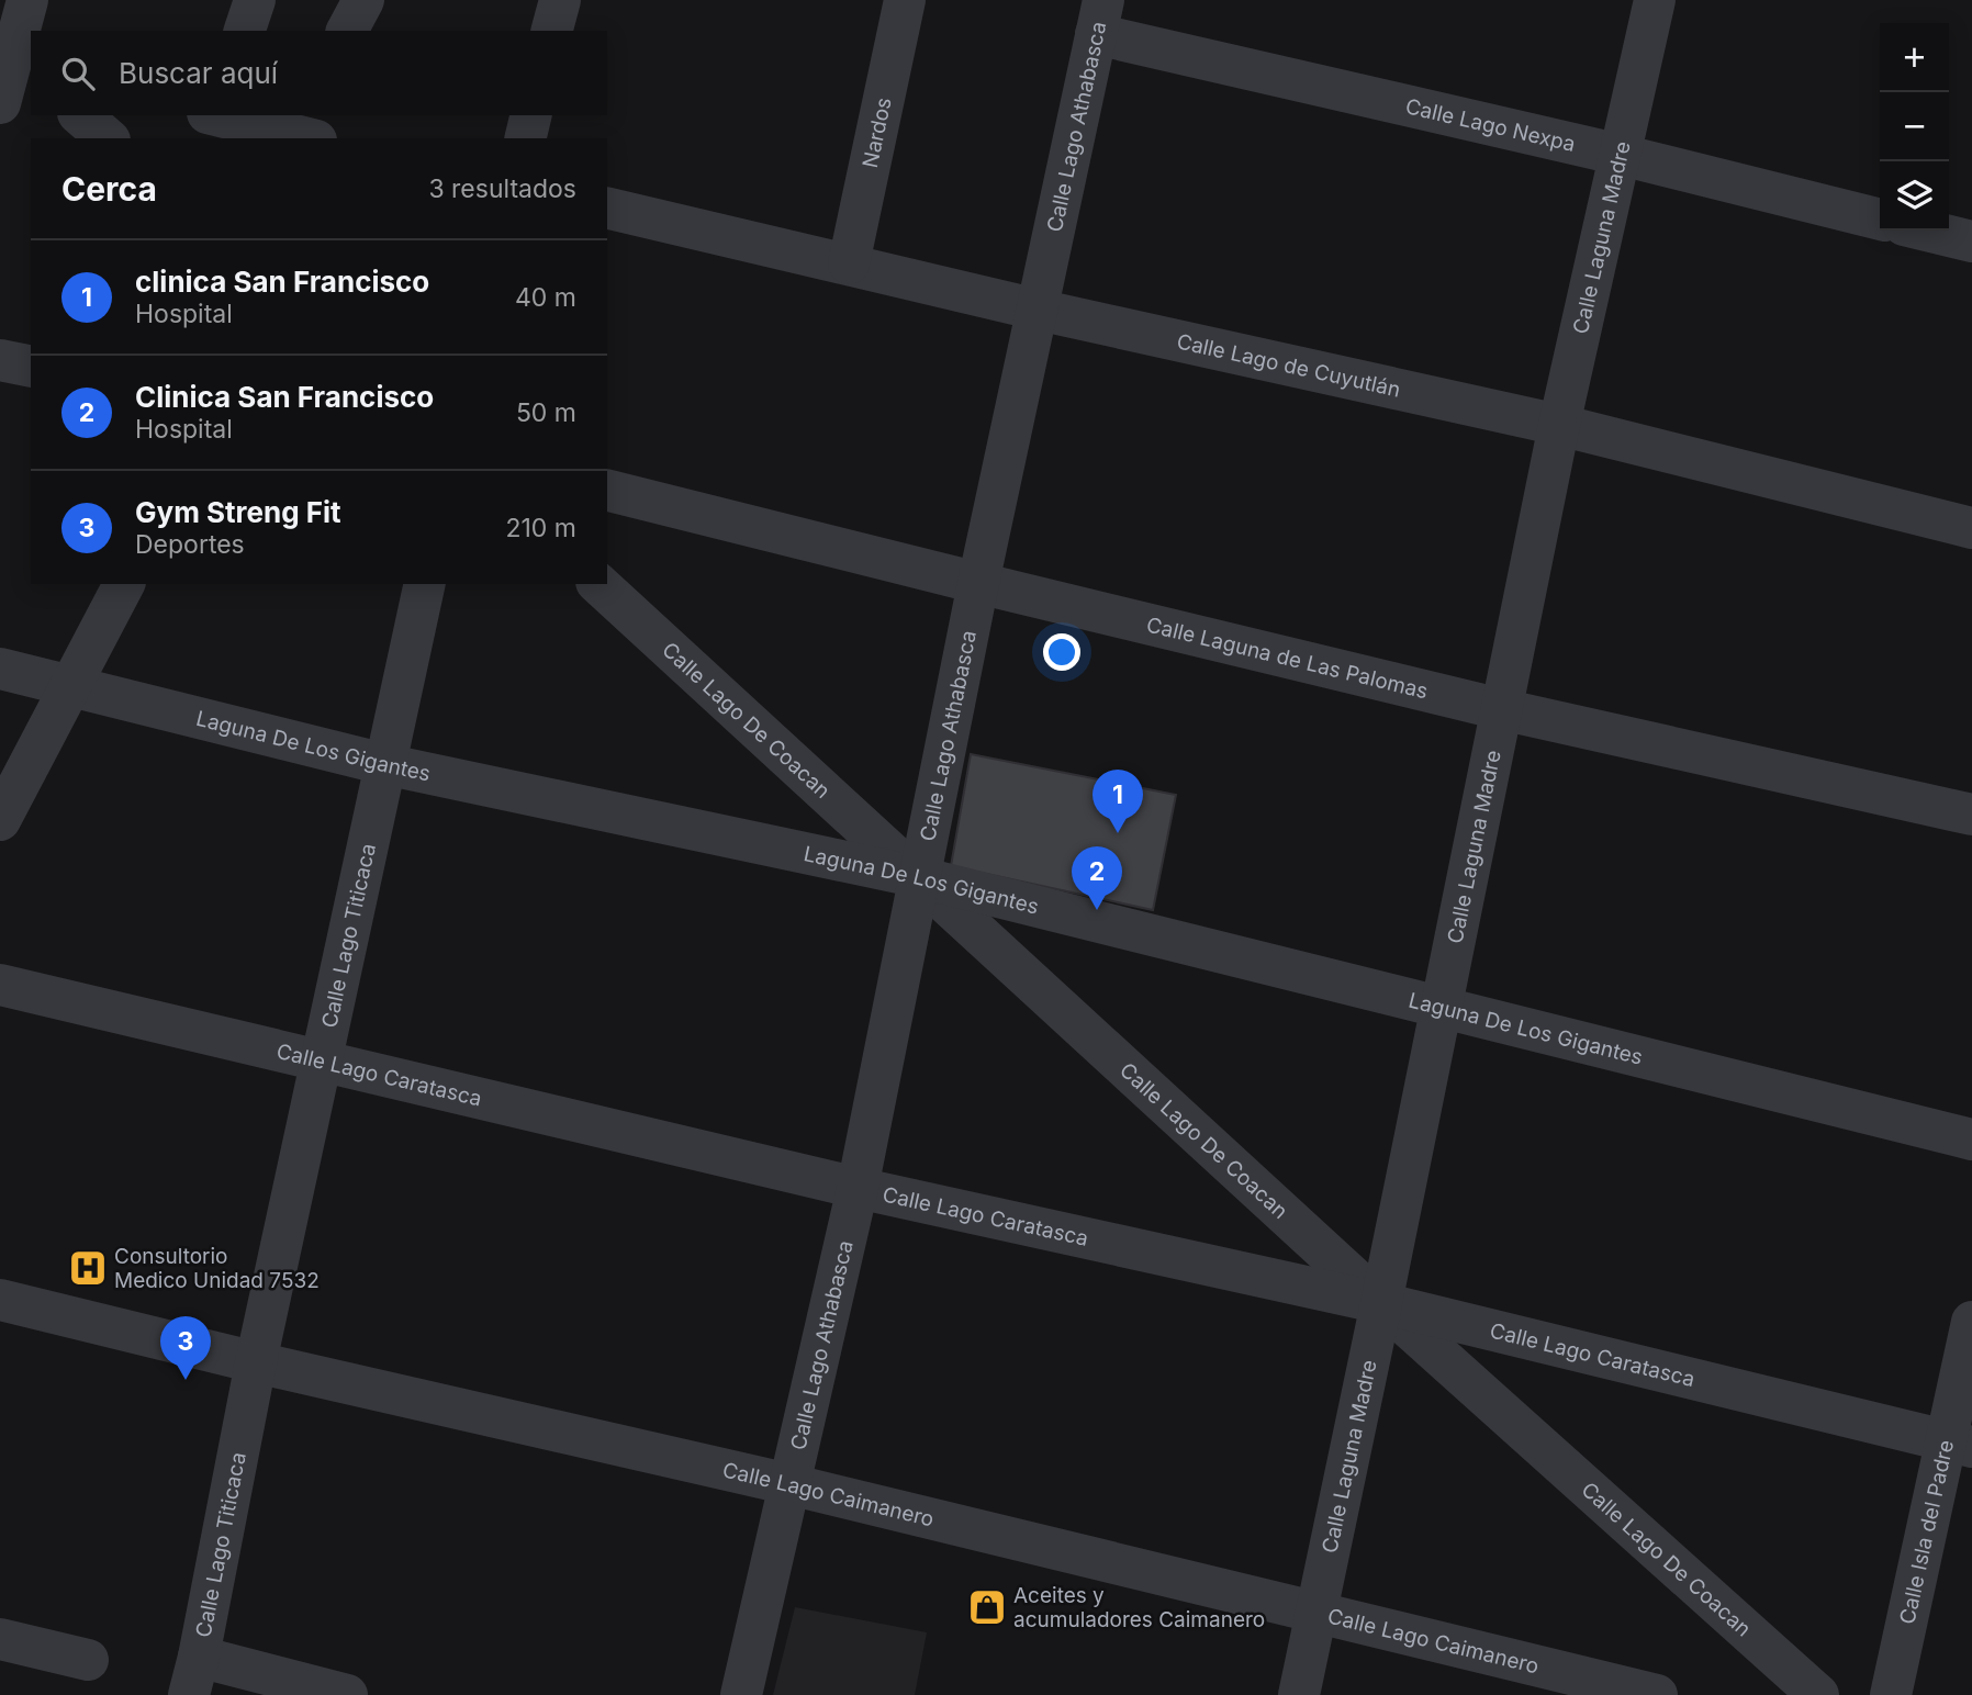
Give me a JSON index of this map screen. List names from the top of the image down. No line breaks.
{"streets":{"street":["Calle Lago Nexpa","Calle Lago Athabasca","Nardos","Calle Laguna Madre","Calle Lago de Cuyutlán","Calle Laguna de Las Palomas","Calle Lago De Coacan","Laguna De Los Gigantes","Calle Lago Titicaca","Calle Lago Caratasca","Calle Lago Caimanero","Calle Isla del Padre"]},"crossings":[["Calle Lago Nexpa","Calle Lago Athabasca"],["Calle Lago Nexpa","Calle Laguna Madre"],["Calle Lago Athabasca","Calle Lago de Cuyutlán"],["Calle Lago Athabasca","Calle Laguna de Las Palomas"],["Calle Lago Athabasca","Calle Lago De Coacan"],["Calle Lago Athabasca","Laguna De Los Gigantes"],["Calle Lago Athabasca","Calle Lago Caratasca"],["Calle Lago Athabasca","Calle Lago Caimanero"],["Nardos","Calle Lago de Cuyutlán"],["Calle Laguna Madre","Calle Lago de Cuyutlán"],["Calle Laguna Madre","Calle Laguna de Las Palomas"],["Calle Laguna Madre","Calle Lago De Coacan"],["Calle Laguna Madre","Laguna De Los Gigantes"],["Calle Laguna Madre","Calle Lago Caratasca"],["Calle Laguna Madre","Calle Lago Caimanero"],["Calle Lago De Coacan","Laguna De Los Gigantes"],["Calle Lago De Coacan","Calle Lago Caratasca"],["Laguna De Los Gigantes","Calle Lago Titicaca"],["Calle Lago Titicaca","Calle Lago Caratasca"],["Calle Lago Titicaca","Calle Lago Caimanero"],["Calle Lago Caratasca","Calle Isla del Padre"]],"places":{"hospital":["Consultorio Medico Unidad 7532"],"shop":["Aceites y acumuladores Caimanero"]},"page":{"map_buttons":["+","−"],"search":"Buscar aquí","heading":["Cerca","3 resultados"],"list":[{"mark":"1","name":"clinica San Francisco","note":"Hospital","value":"40 m"},{"mark":"2","name":"Clinica San Francisco","note":"Hospital","value":"50 m"},{"mark":"3","name":"Gym Streng Fit","note":"Deportes","value":"210 m"}],"pins":["1","2","3"]}}
